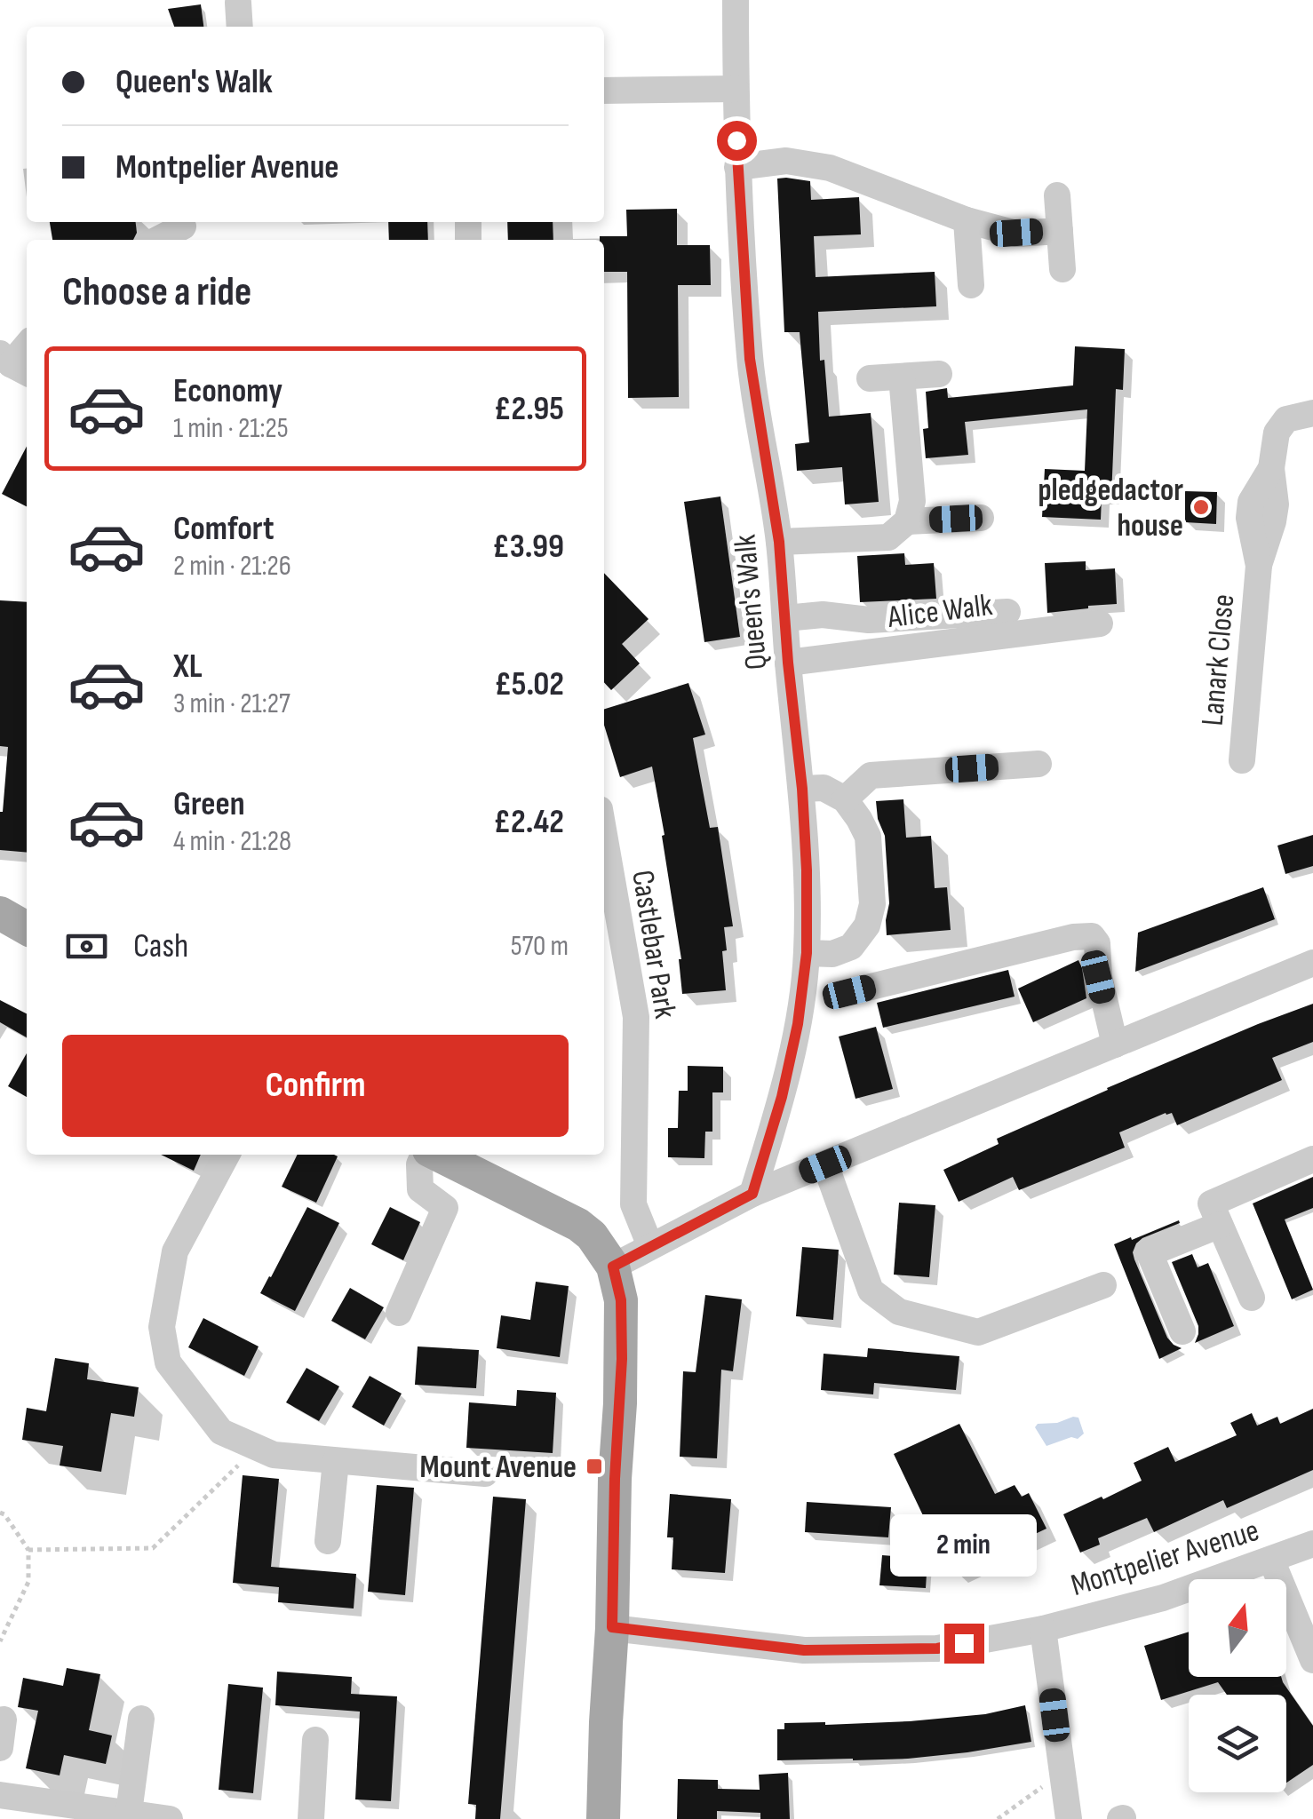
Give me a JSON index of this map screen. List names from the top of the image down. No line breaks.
{"streets":{"street":["Queen's Walk","Alice Walk","Lanark Close","Castlebar Park","Montpelier Avenue"]},"crossings":[["Queen's Walk","Alice Walk"]],"places":{"other":["pledgedactor house"],"transit":["Mount Avenue"]},"north":"top","page":{"banner":["Queen's Walk","Montpelier Avenue"],"heading":"Choose a ride","list":[{"name":"Economy","note":"1 min · 21:25","value":"£2.95"},{"name":"Comfort","note":"2 min · 21:26","value":"£3.99"},{"name":"XL","note":"3 min · 21:27","value":"£5.02"},{"name":"Green","note":"4 min · 21:28","value":"£2.42"}],"pay":["Cash","570 m"],"buttons":"Confirm","bubble":"2 min"}}
